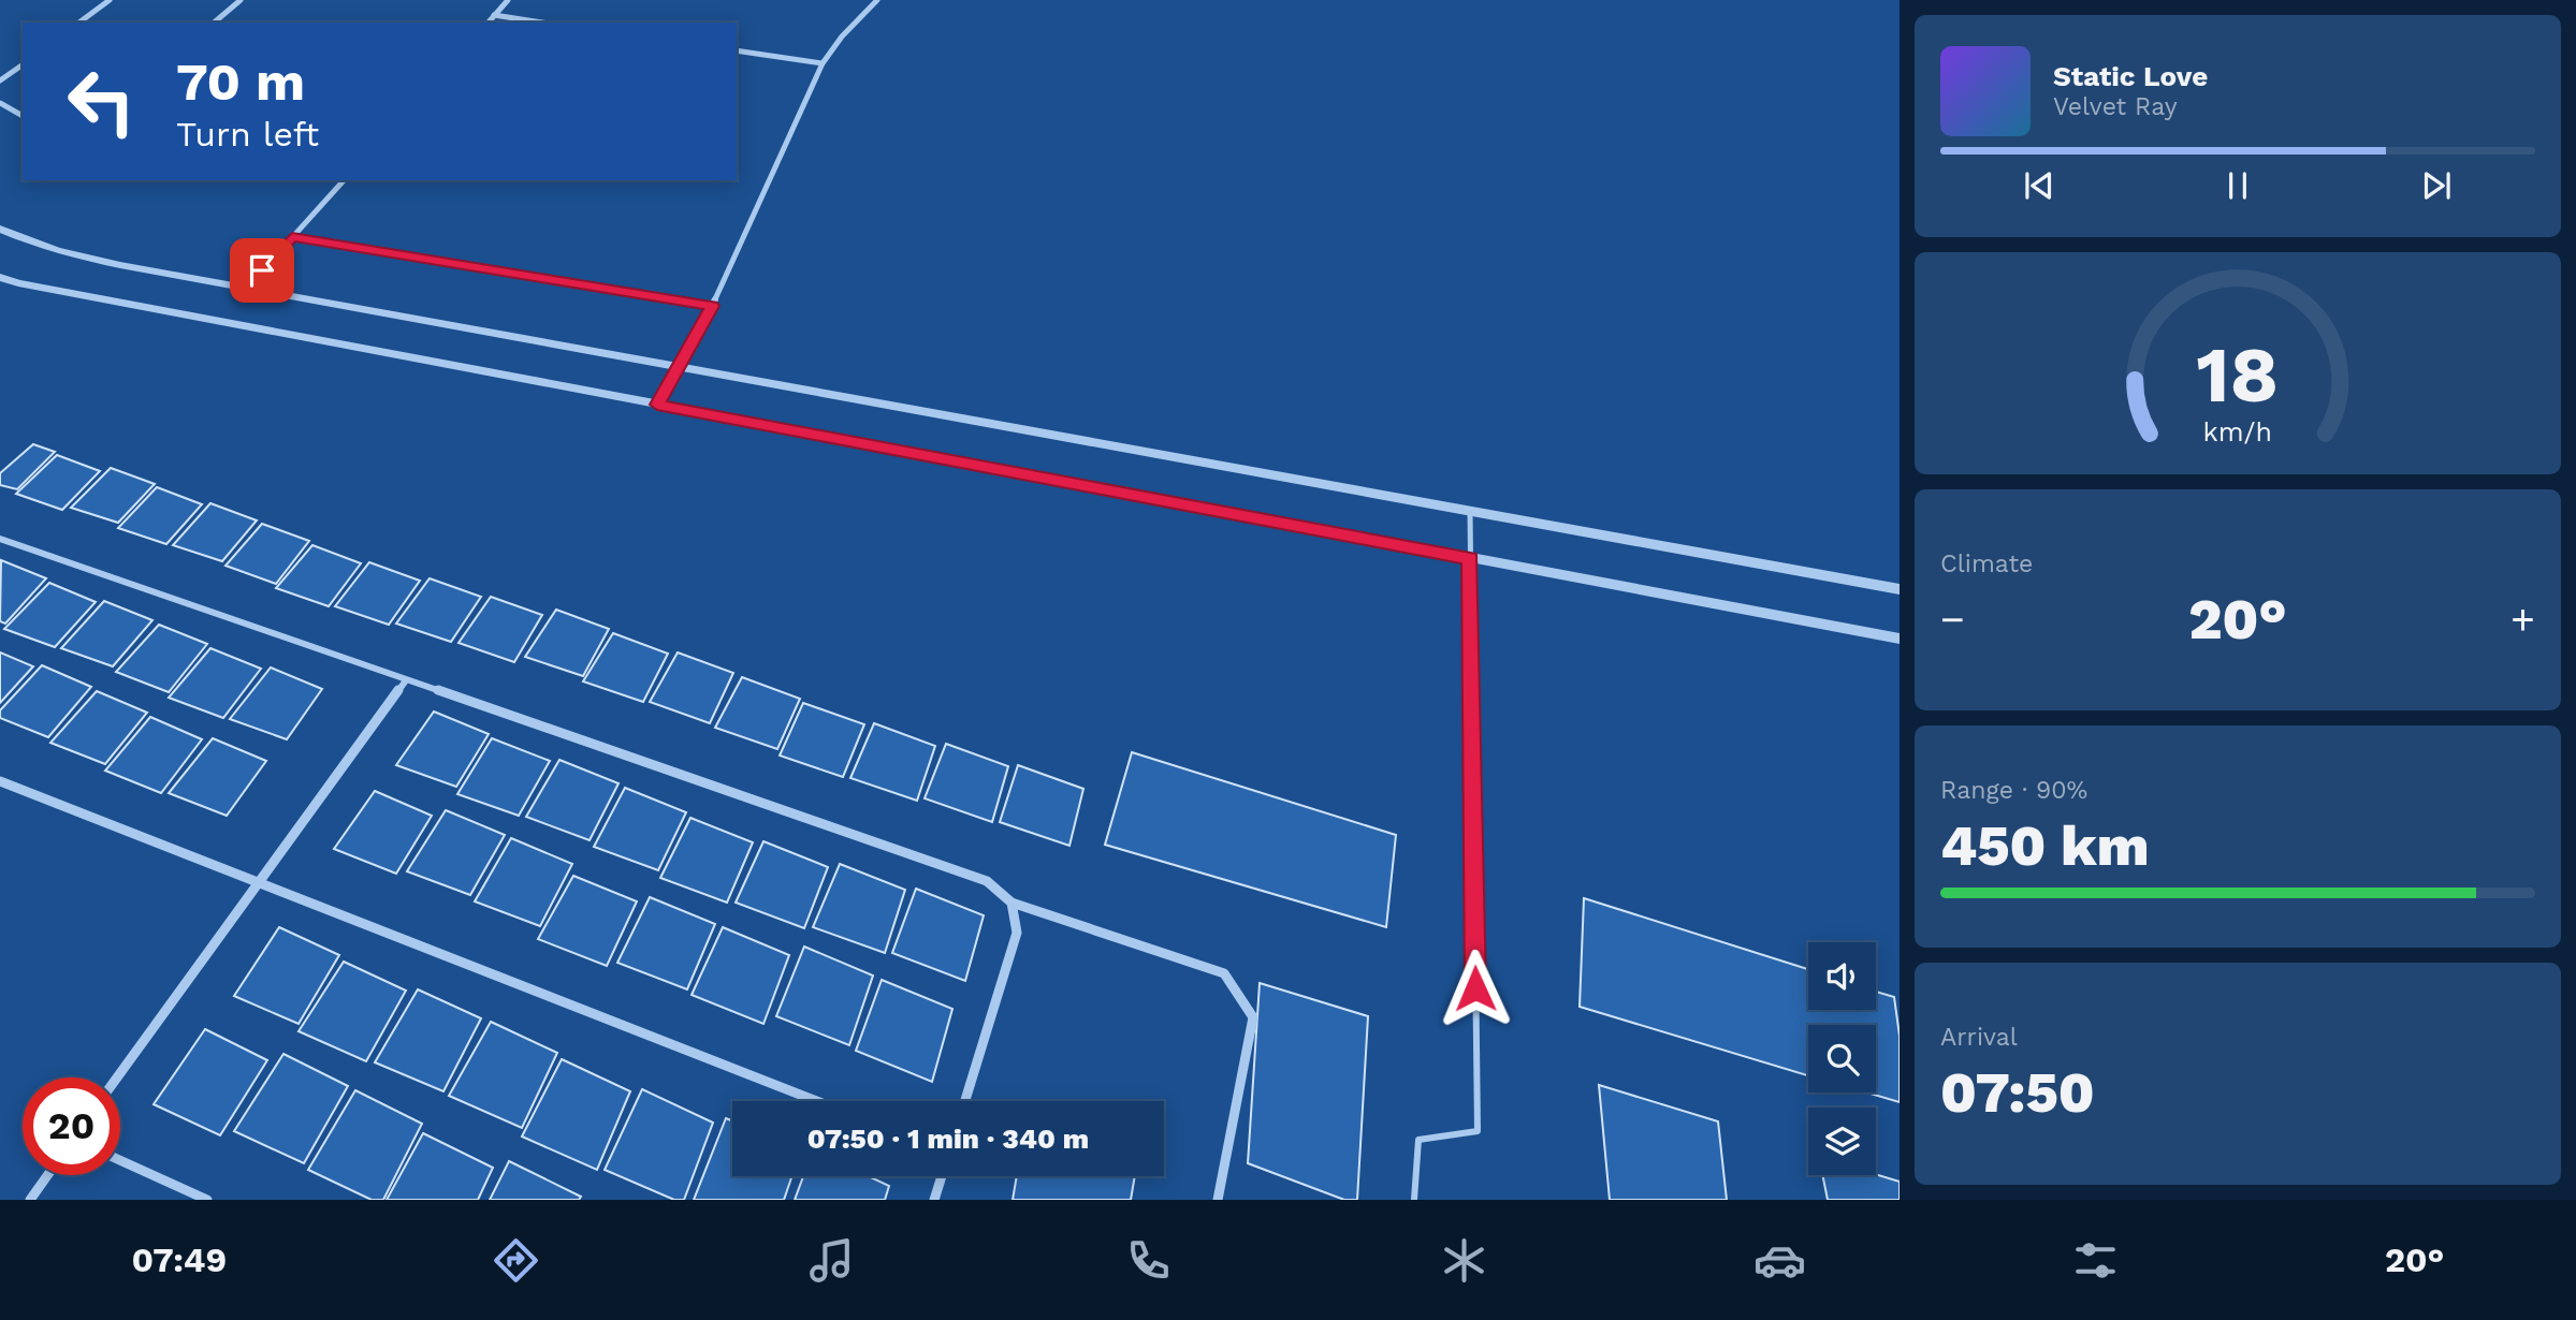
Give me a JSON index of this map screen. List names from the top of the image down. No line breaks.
{"page":{"turn":["70 m","Turn left"],"song":["Static Love","Velvet Ray"],"tile":["Climate",["Range · 90%","450 km"],["Arrival","07:50"]],"heat":["−","20°","+"],"limit":"20","trip":"07:50 · 1 min · 340 m","tabs":["07:49","20°"],"gauge":["18","km/h"]}}
